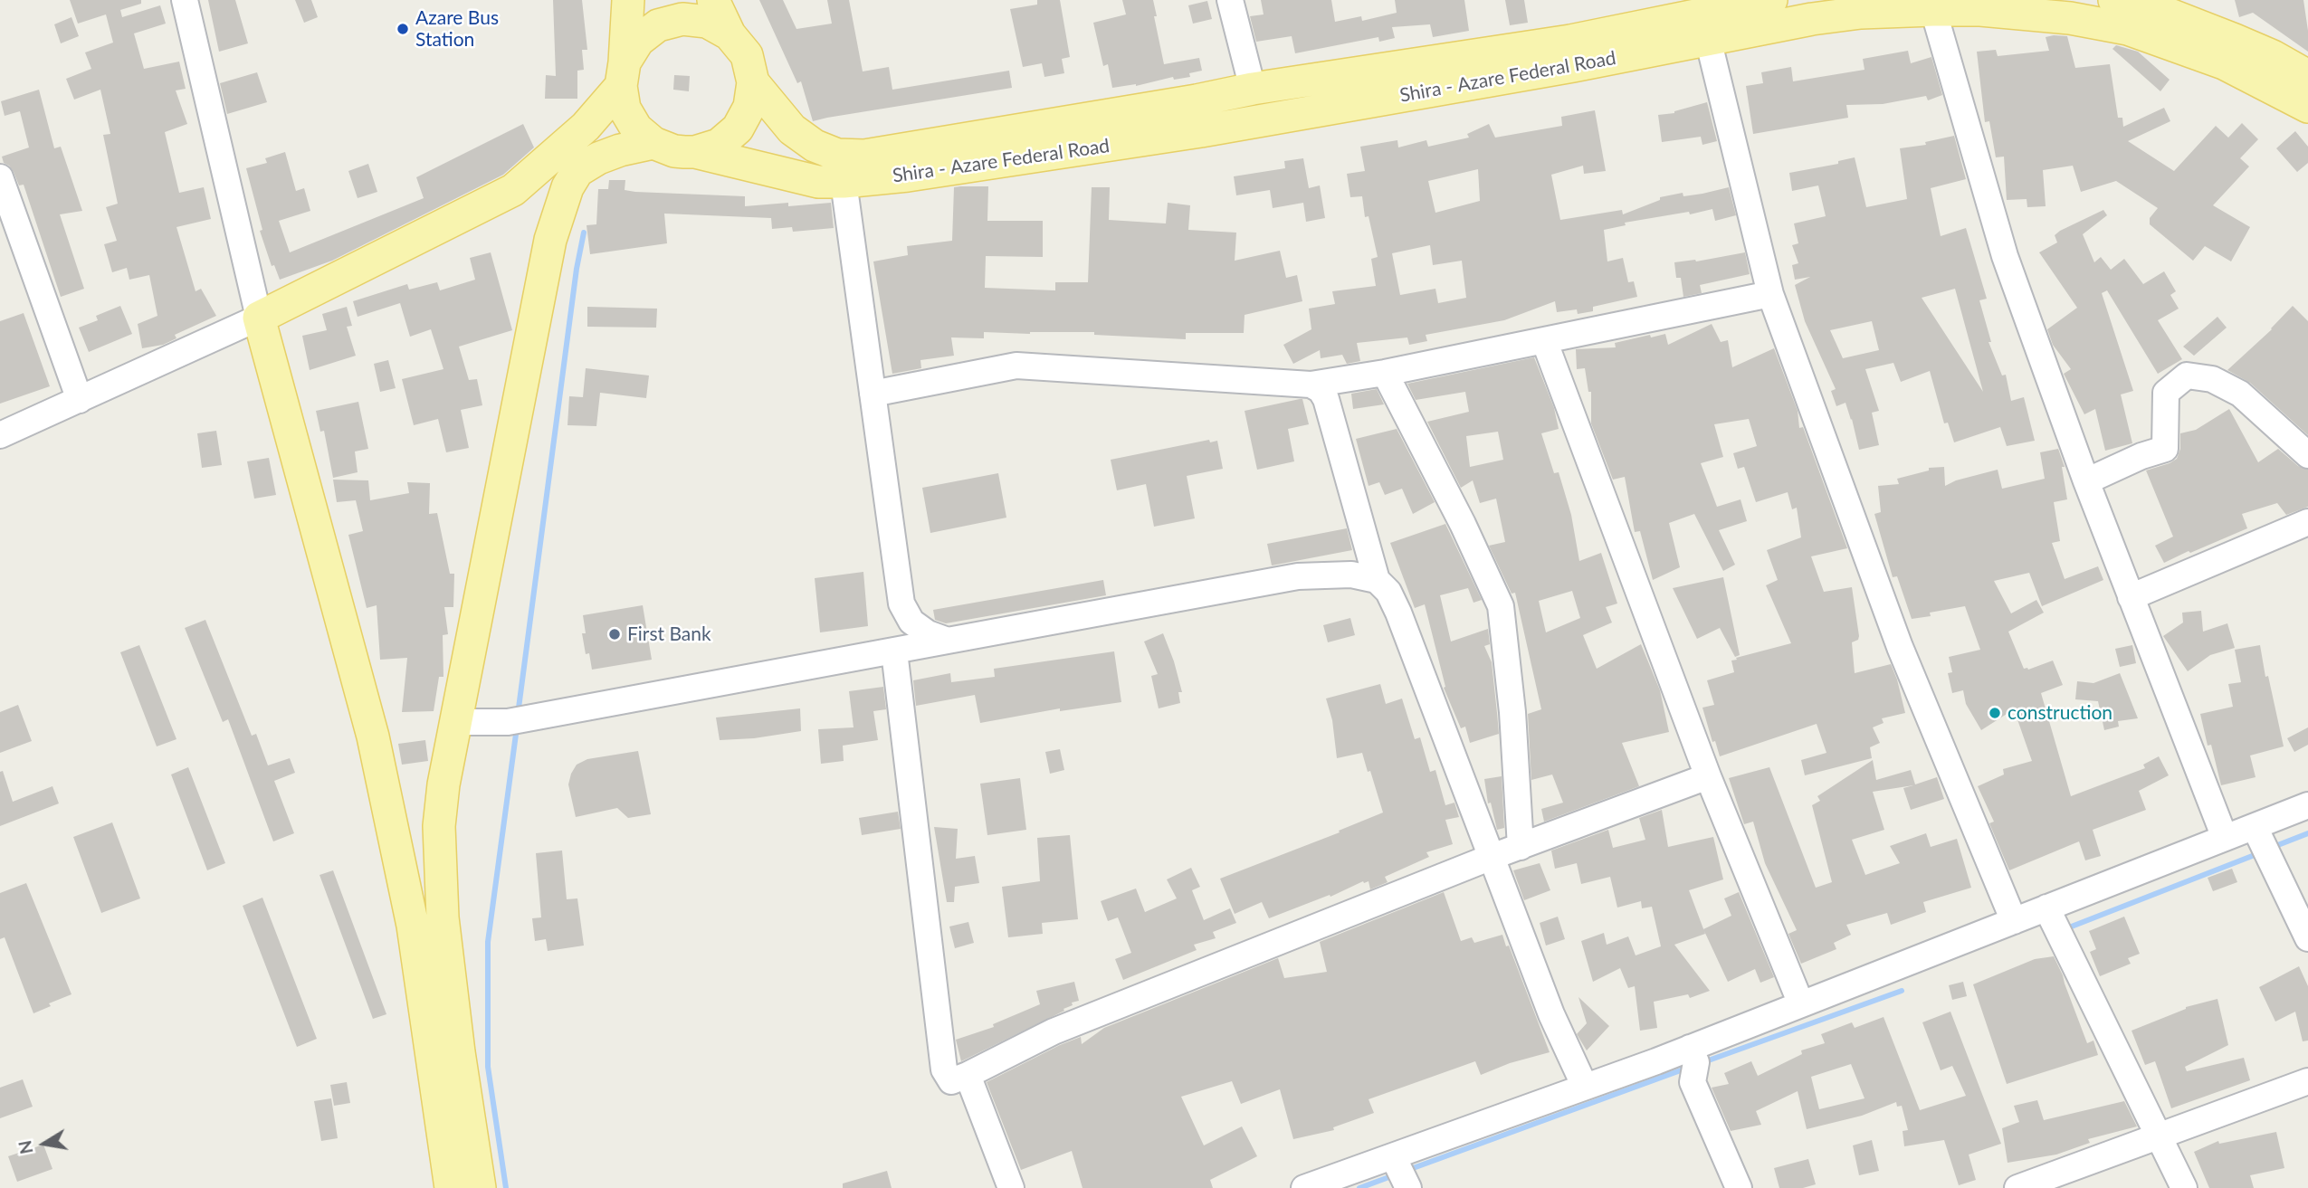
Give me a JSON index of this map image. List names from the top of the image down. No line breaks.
{"streets":{"main road":["Shira - Azare Federal Road"]},"places":["Azare Bus Station","First Bank","construction"],"north":"left"}
